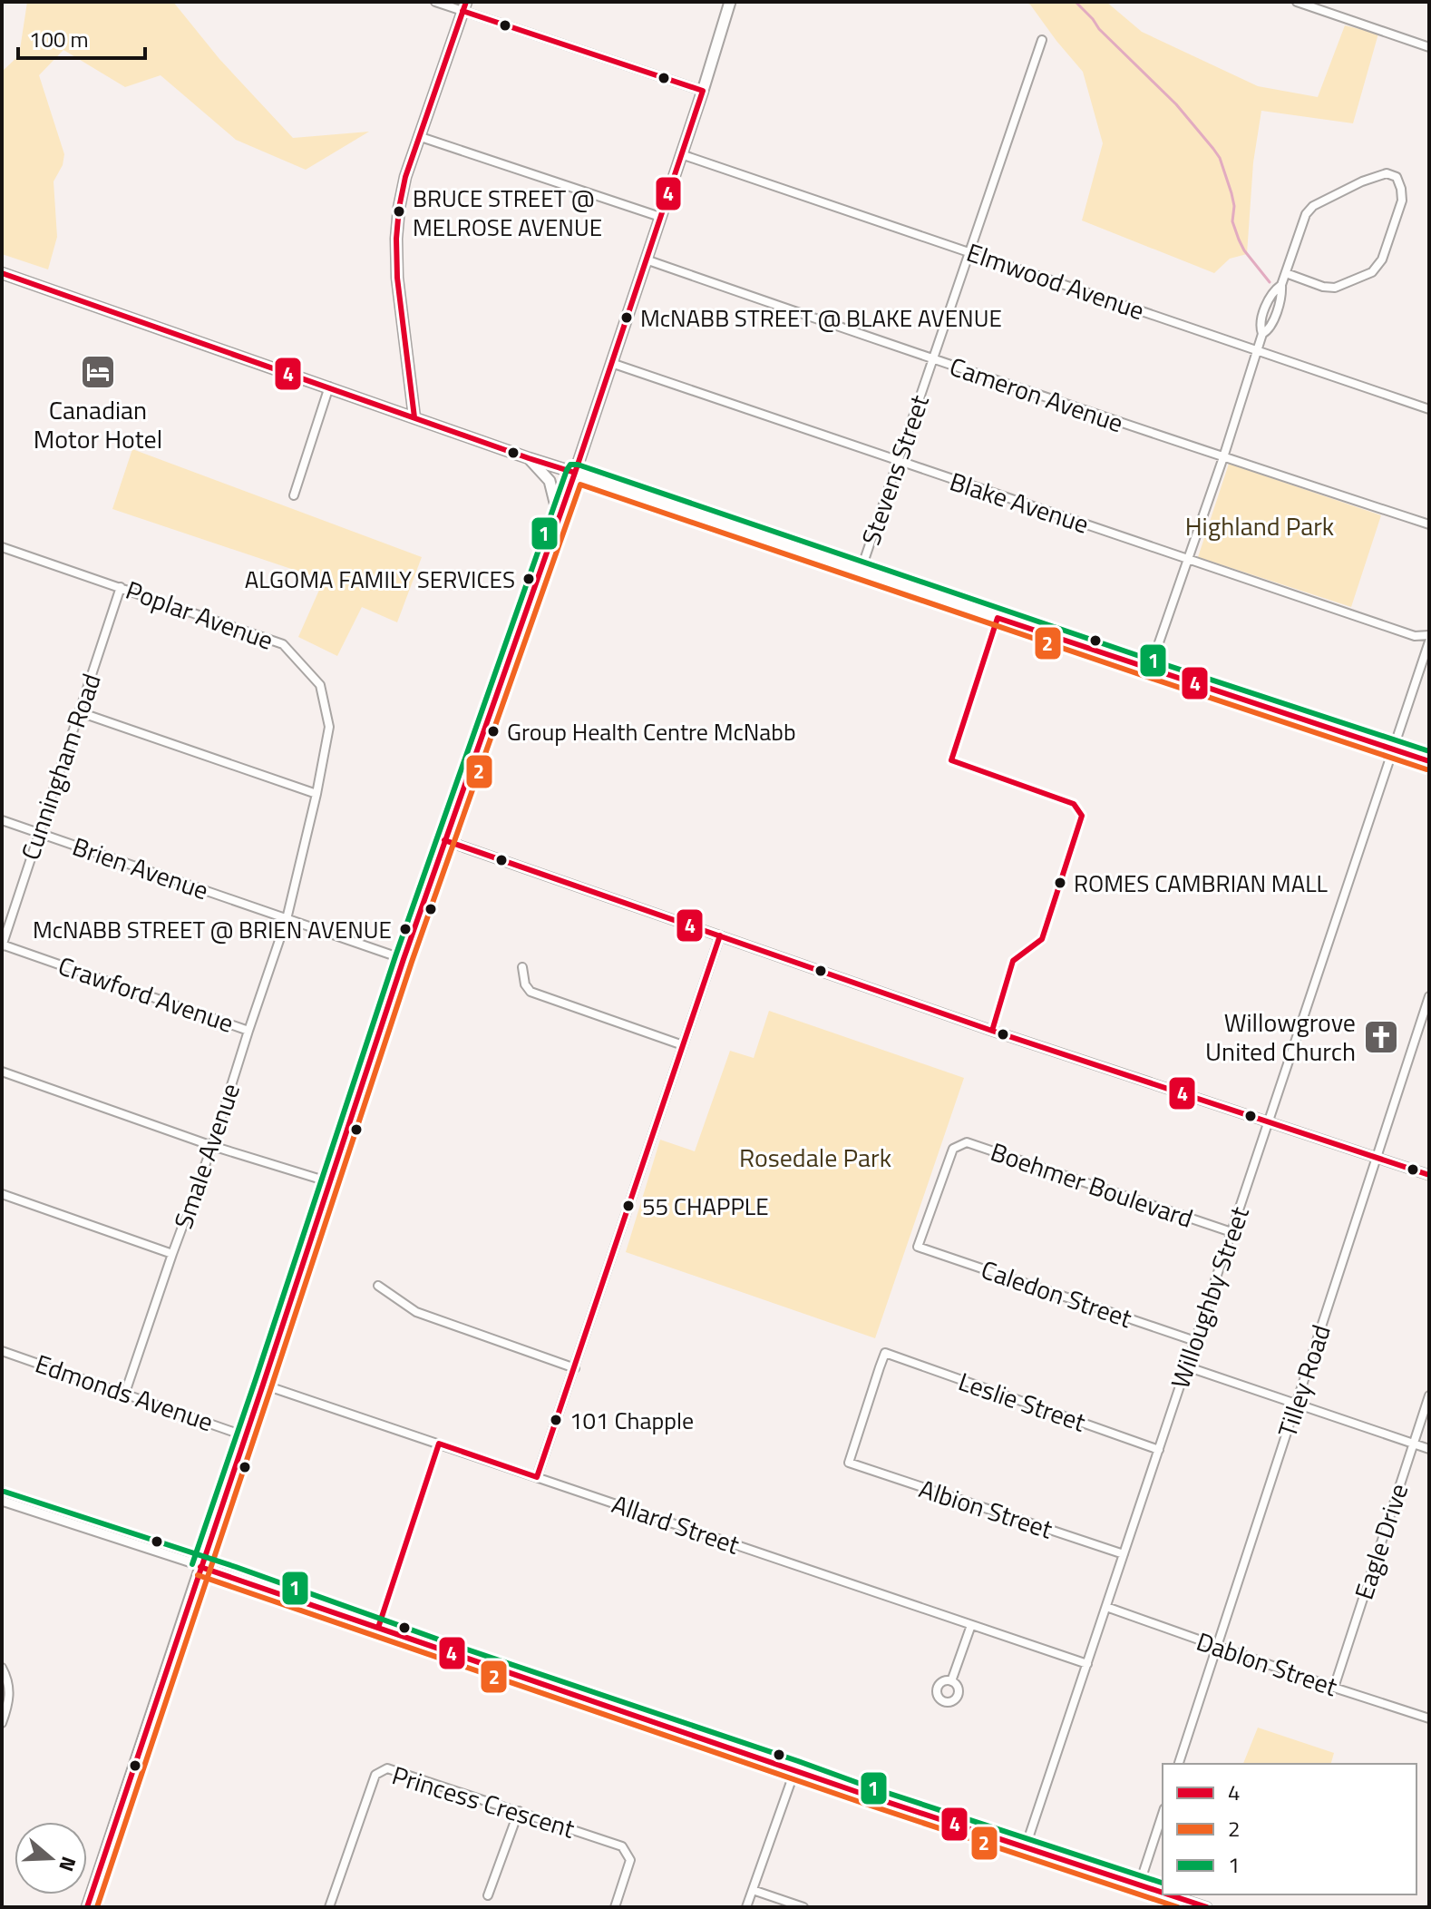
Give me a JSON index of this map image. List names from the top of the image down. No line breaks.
{"streets":{"street":["Elmwood Avenue","Cameron Avenue","Stevens Street","Blake Avenue","Poplar Avenue","Cunningham Road","Brien Avenue","Crawford Avenue","Smale Avenue","Boehmer Boulevard","Caledon Street","Willoughby Street","Tilley Road","Edmonds Avenue","Leslie Street","Albion Street","Allard Street","Eagle Drive","Dablon Street","Princess Crescent"]},"crossings":[["Elmwood Avenue","Stevens Street"],["Cameron Avenue","Stevens Street"],["Stevens Street","Blake Avenue"],["Poplar Avenue","Cunningham Road"],["Poplar Avenue","Brien Avenue"],["Poplar Avenue","Smale Avenue"],["Cunningham Road","Brien Avenue"],["Cunningham Road","Crawford Avenue"],["Brien Avenue","Smale Avenue"],["Crawford Avenue","Smale Avenue"],["Smale Avenue","Edmonds Avenue"],["Boehmer Boulevard","Caledon Street"],["Boehmer Boulevard","Willoughby Street"],["Caledon Street","Willoughby Street"],["Willoughby Street","Leslie Street"],["Willoughby Street","Albion Street"],["Willoughby Street","Allard Street"],["Willoughby Street","Dablon Street"],["Tilley Road","Dablon Street"],["Leslie Street","Albion Street"],["Eagle Drive","Dablon Street"]],"parks":["Highland Park","Rosedale Park"],"places":{"other":["BRUCE STREET @ MELROSE AVENUE","McNABB STREET @ BLAKE AVENUE","ALGOMA FAMILY SERVICES","Group Health Centre McNabb","ROMES CAMBRIAN MALL","McNABB STREET @ BRIEN AVENUE","55 CHAPPLE","101 Chapple"],"hotel":["Canadian Motor Hotel"],"church":["Willowgrove United Church"]},"lines":["transit line 4","transit line 1","transit line 2"],"legend":["4","2","1"],"scale_bar":"100 m","north":"right"}
